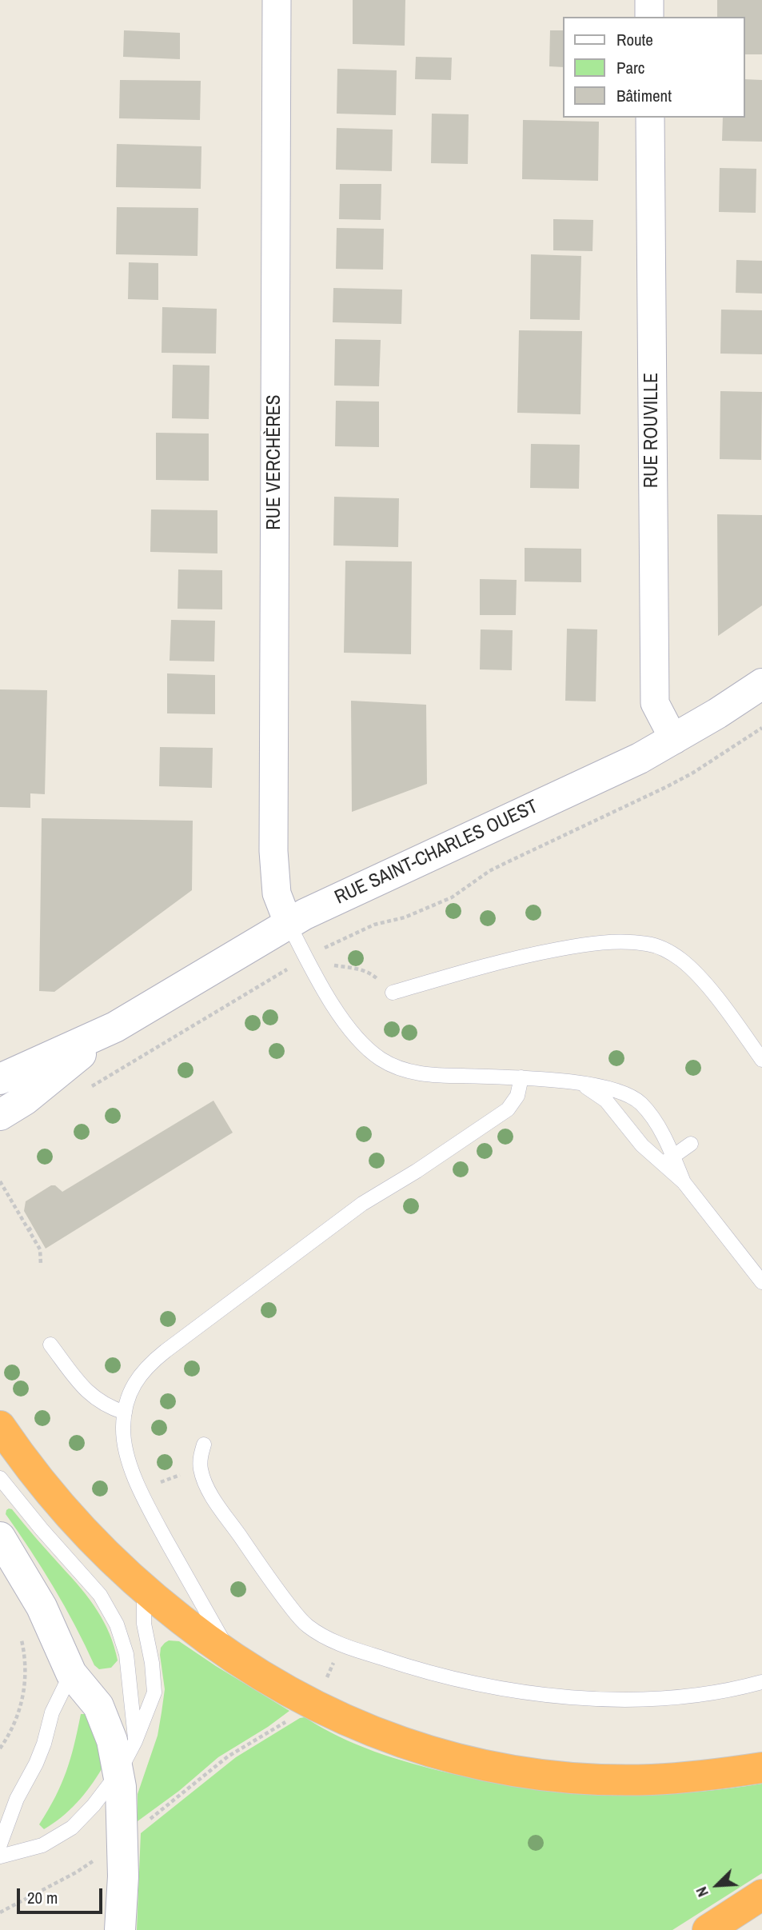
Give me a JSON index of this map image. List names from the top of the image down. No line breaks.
{"streets":{"street":["RUE ROUVILLE","RUE VERCHÈRES","RUE SAINT-CHARLES OUEST"]},"crossings":[["RUE ROUVILLE","RUE SAINT-CHARLES OUEST"],["RUE VERCHÈRES","RUE SAINT-CHARLES OUEST"]],"legend":["Route","Parc","Bâtiment"],"scale_bar":"20 m","north":"bottom left"}
